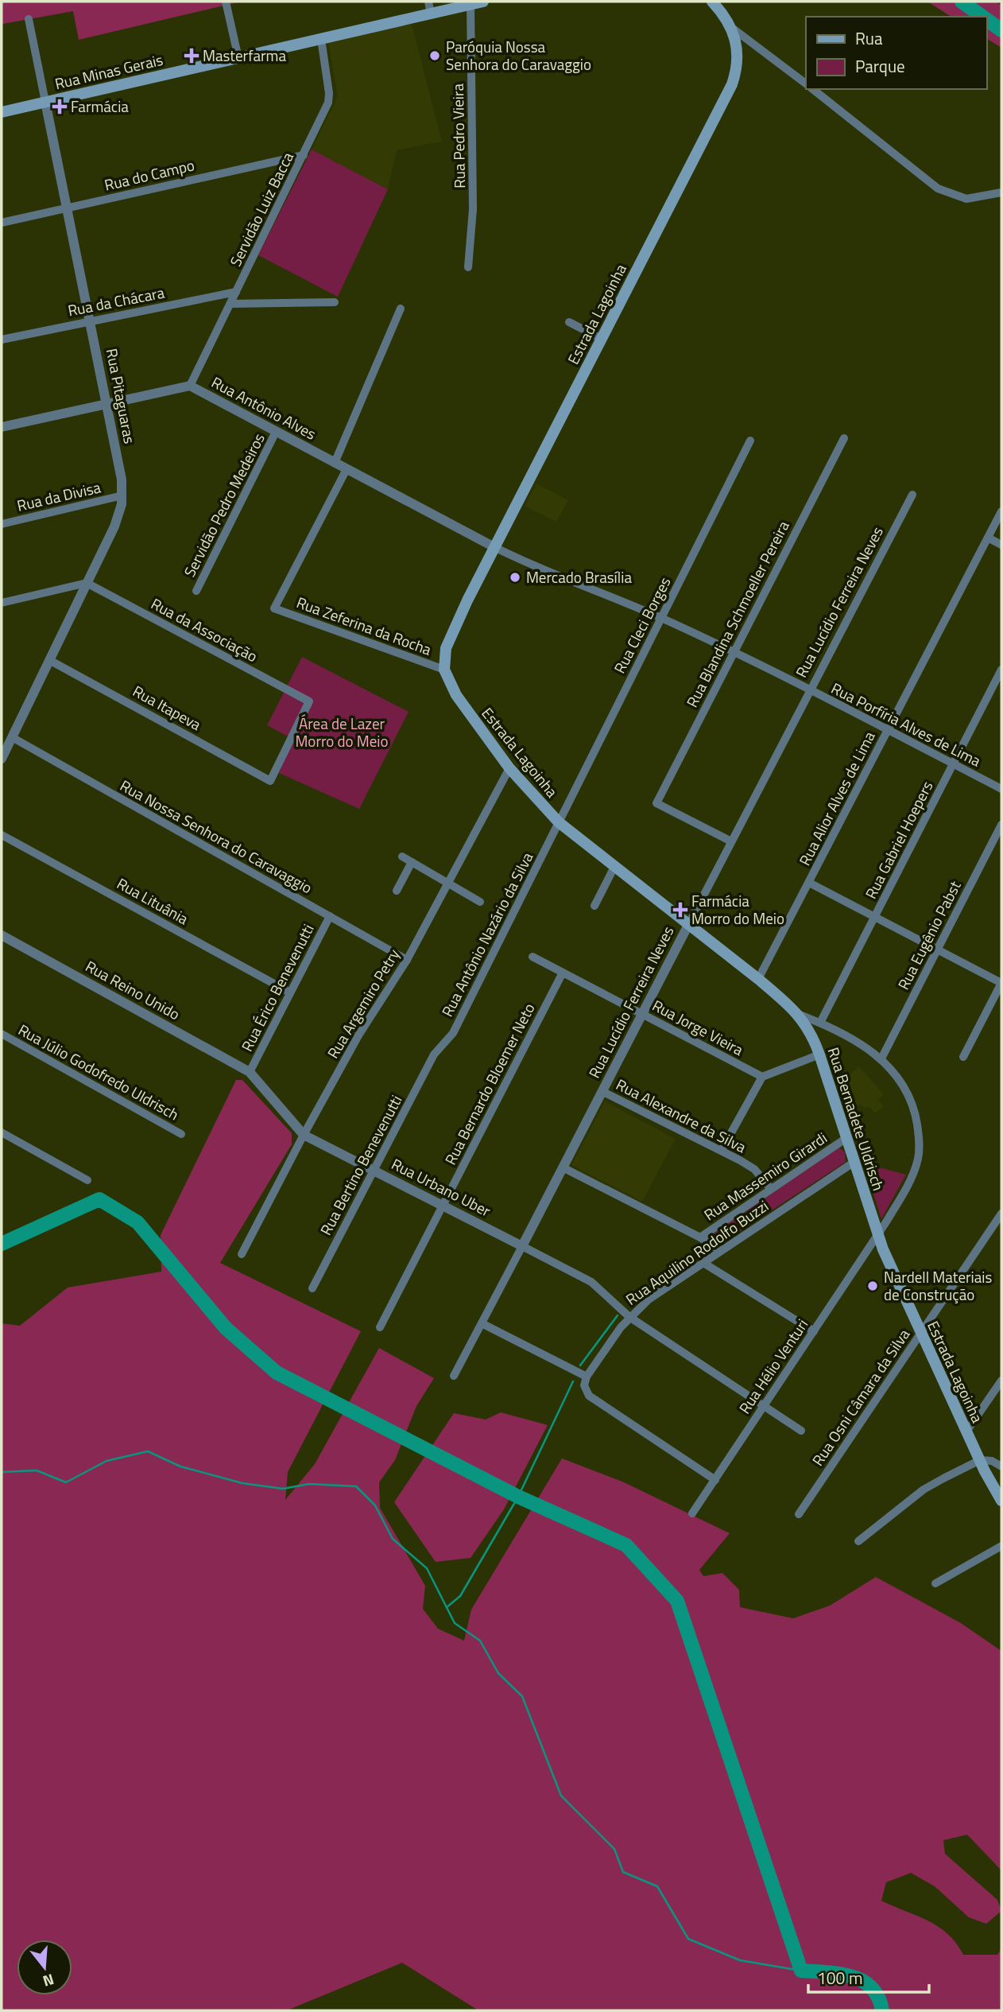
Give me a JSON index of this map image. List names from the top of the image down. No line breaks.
{"streets":{"main road":["Rua Minas Gerais","Estrada Lagoinha","Rua Bernadete Uldrisch"],"street":["Rua Pedro Vieira","Rua do Campo","Servidão Luiz Bacca","Rua da Chácara","Rua Pitaguaras","Rua Antônio Alves","Rua da Divisa","Servidão Pedro Medeiros","Rua Lucídio Ferreira Neves","Rua Blandina Schmoeller Pereira","Rua Cleci Borges","Rua Zeferina da Rocha","Rua da Associação","Rua Itapeva","Rua Porfíria Alves de Lima","Rua Alior Alves de Lima","Rua Nossa Senhora do Caravaggio","Rua Gabriel Hoepers","Rua Lituânia","Rua Antônio Nazário da Silva","Rua Eugênio Pabst","Rua Érico Benevenutti","Rua Reino Unido","Rua Argemiro Petry","Rua Jorge Vieira","Rua Júlio Godofredo Uldrisch","Rua Bernardo Bloemer Neto","Rua Alexandre da Silva","Rua Bertino Benevenutti","Rua Massemiro Girardi","Rua Urbano Uber","Rua Aquilino Rodolfo Buzzi","Rua Hélio Venturi","Rua Osni Câmara da Silva"]},"crossings":[["Rua Minas Gerais","Rua Pedro Vieira"],["Rua Minas Gerais","Servidão Luiz Bacca"],["Rua Minas Gerais","Rua Pitaguaras"],["Rua do Campo","Servidão Luiz Bacca"],["Rua do Campo","Rua Pitaguaras"],["Servidão Luiz Bacca","Rua da Chácara"],["Servidão Luiz Bacca","Rua Antônio Alves"],["Rua da Chácara","Rua Pitaguaras"],["Estrada Lagoinha","Rua Antônio Alves"],["Estrada Lagoinha","Rua Lucídio Ferreira Neves"],["Estrada Lagoinha","Rua Cleci Borges"],["Estrada Lagoinha","Rua Zeferina da Rocha"],["Estrada Lagoinha","Rua Porfíria Alves de Lima"],["Estrada Lagoinha","Rua Alior Alves de Lima"],["Estrada Lagoinha","Rua Gabriel Hoepers"],["Estrada Lagoinha","Rua Antônio Nazário da Silva"],["Estrada Lagoinha","Rua Eugênio Pabst"],["Estrada Lagoinha","Rua Argemiro Petry"],["Estrada Lagoinha","Rua Bernadete Uldrisch"],["Estrada Lagoinha","Rua Hélio Venturi"],["Estrada Lagoinha","Rua Osni Câmara da Silva"],["Rua Pitaguaras","Rua Antônio Alves"],["Rua Pitaguaras","Rua da Divisa"],["Rua Pitaguaras","Rua da Associação"],["Rua Pitaguaras","Rua Itapeva"],["Rua Pitaguaras","Rua Nossa Senhora do Caravaggio"],["Rua Antônio Alves","Servidão Pedro Medeiros"],["Rua Antônio Alves","Rua Zeferina da Rocha"],["Rua Antônio Alves","Rua Porfíria Alves de Lima"],["Rua Lucídio Ferreira Neves","Rua Blandina Schmoeller Pereira"],["Rua Lucídio Ferreira Neves","Rua Porfíria Alves de Lima"],["Rua Lucídio Ferreira Neves","Rua Jorge Vieira"],["Rua Lucídio Ferreira Neves","Rua Alexandre da Silva"],["Rua Lucídio Ferreira Neves","Rua Urbano Uber"],["Rua Blandina Schmoeller Pereira","Rua Porfíria Alves de Lima"],["Rua Cleci Borges","Rua Porfíria Alves de Lima"],["Rua Cleci Borges","Rua Antônio Nazário da Silva"],["Rua da Associação","Rua Itapeva"],["Rua Porfíria Alves de Lima","Rua Alior Alves de Lima"],["Rua Porfíria Alves de Lima","Rua Gabriel Hoepers"],["Rua Nossa Senhora do Caravaggio","Rua Érico Benevenutti"],["Rua Nossa Senhora do Caravaggio","Rua Argemiro Petry"],["Rua Lituânia","Rua Érico Benevenutti"],["Rua Antônio Nazário da Silva","Rua Bertino Benevenutti"],["Rua Érico Benevenutti","Rua Reino Unido"],["Rua Érico Benevenutti","Rua Urbano Uber"],["Rua Reino Unido","Rua Urbano Uber"],["Rua Argemiro Petry","Rua Urbano Uber"],["Rua Jorge Vieira","Rua Bernardo Bloemer Neto"],["Rua Bernardo Bloemer Neto","Rua Urbano Uber"],["Rua Alexandre da Silva","Rua Massemiro Girardi"],["Rua Bernadete Uldrisch","Rua Massemiro Girardi"],["Rua Bernadete Uldrisch","Rua Aquilino Rodolfo Buzzi"],["Rua Bernadete Uldrisch","Rua Hélio Venturi"],["Rua Bertino Benevenutti","Rua Urbano Uber"],["Rua Urbano Uber","Rua Aquilino Rodolfo Buzzi"],["Rua Urbano Uber","Rua Hélio Venturi"]],"parks":["Área de Lazer Morro do Meio"],"places":{"health":["Masterfarma","Farmácia","Farmácia Morro do Meio"],"other":["Paróquia Nossa Senhora do Caravaggio","Mercado Brasília","Nardell Materiais de Construção"]},"legend":["Rua","Parque"],"scale_bar":"100 m","north":"bottom"}
